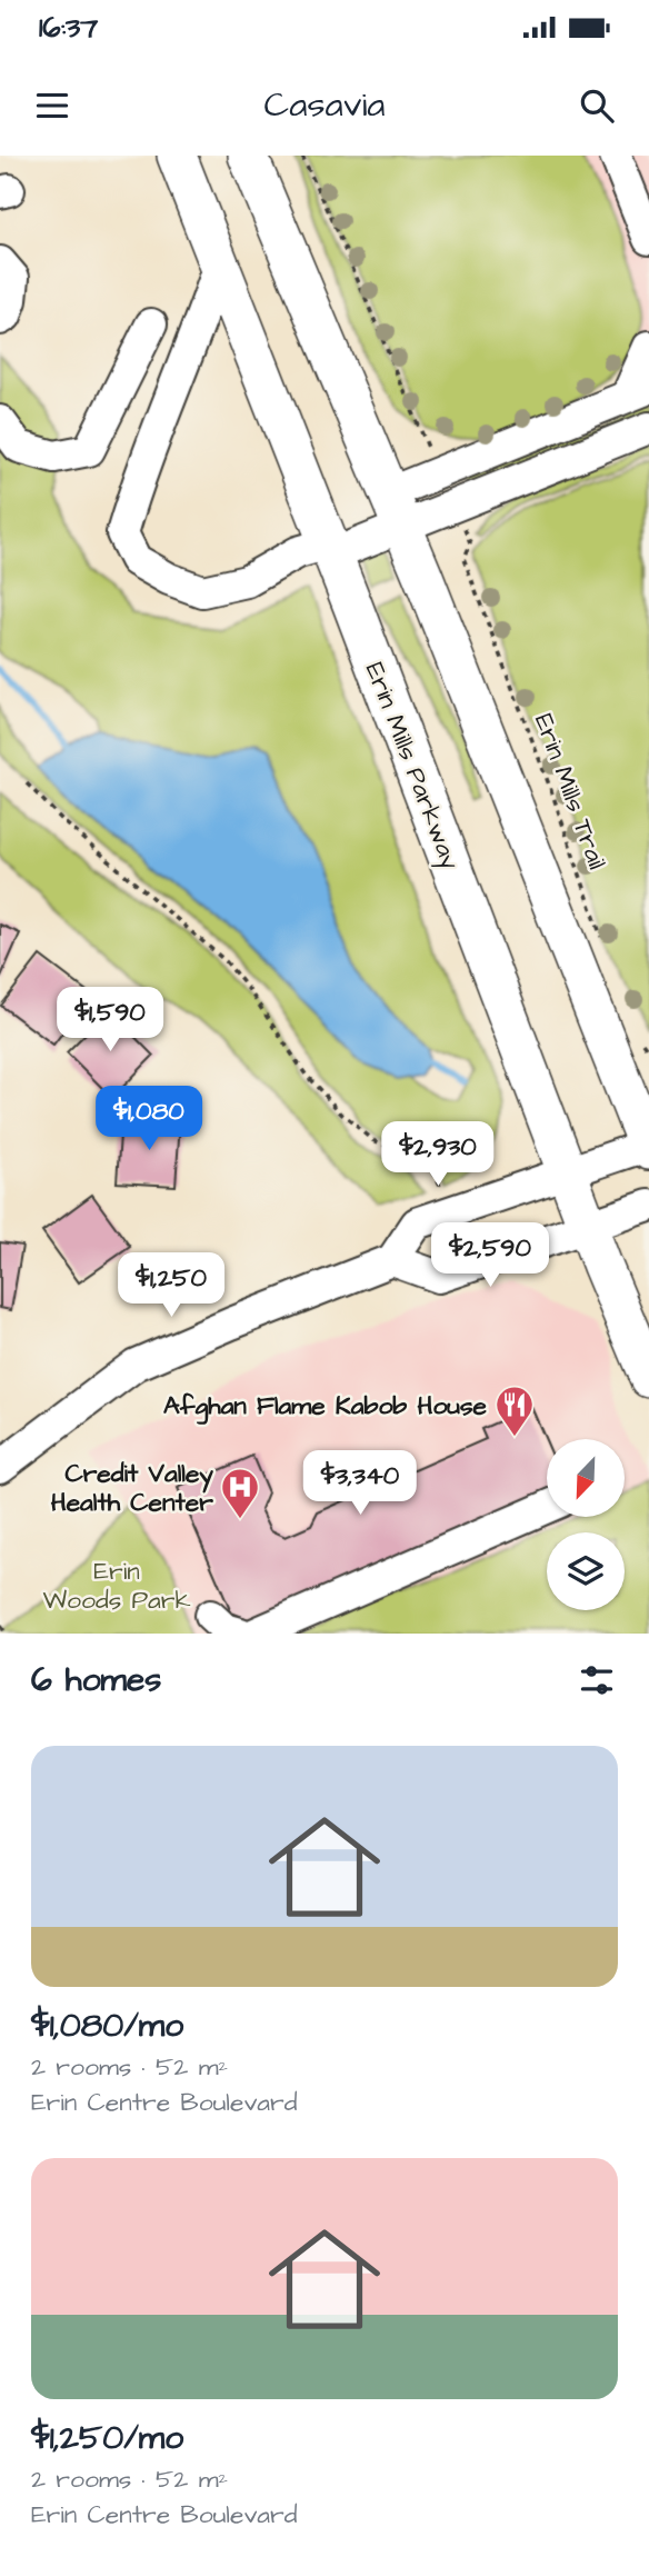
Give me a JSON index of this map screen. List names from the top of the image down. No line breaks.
{"streets":{"main road":["Erin Mills Parkway"],"path":["Erin Mills Trail"]},"parks":["Erin Woods Park"],"places":{"restaurant":["Afghan Flame Kabob House"],"hospital":["Credit Valley Health Center"]},"north":"bottom left","page":{"status":"16:37","header":"Casavia","price":["$1,590","$1,080","$2,930","$2,590","$1,250","$3,340"],"heading":"6 homes","list":[{"name":"$1,080/mo","note":"2 rooms · 52 m² · Erin Centre Boulevard"},{"name":"$1,250/mo","note":"2 rooms · 52 m² · Erin Centre Boulevard"}]}}
